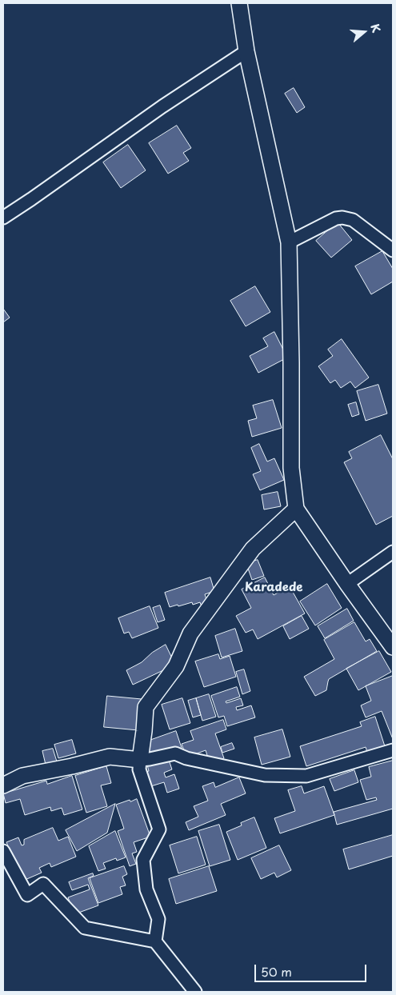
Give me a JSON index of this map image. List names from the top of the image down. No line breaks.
{"districts":["Karadede"],"scale_bar":"50 m","north":"right"}
